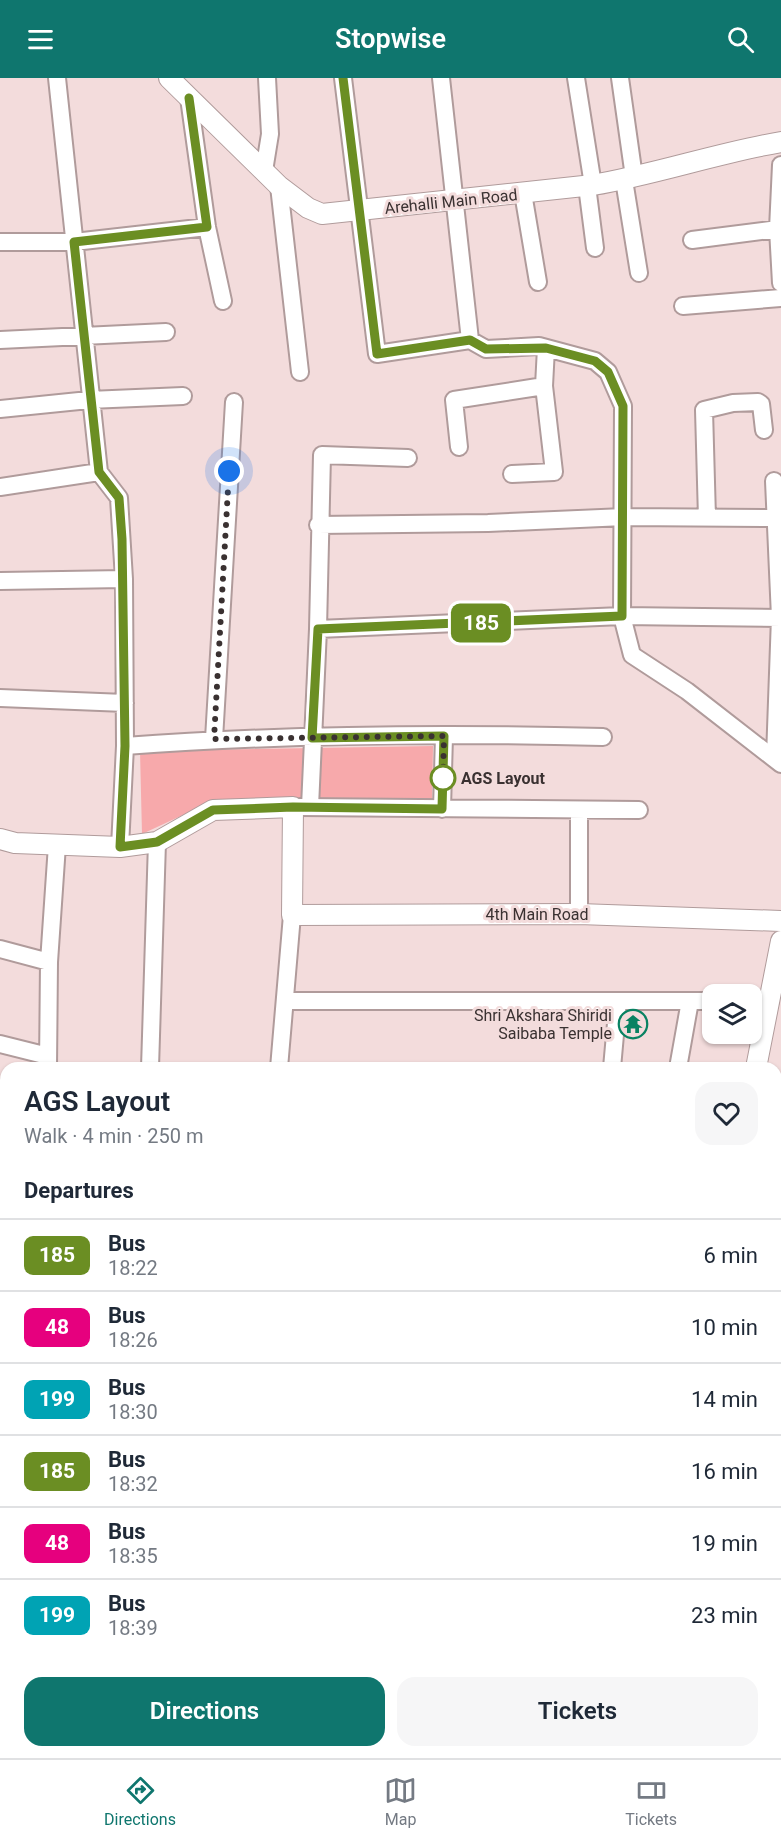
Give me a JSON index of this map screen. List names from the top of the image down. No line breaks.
{"streets":{"street":["Arehalli Main Road","4th Main Road"]},"places":{"other":["AGS Layout"],"temple":["Shri Akshara Shiridi Saibaba Temple"]},"lines":["bus line 185"],"page":{"header":"Stopwise","on_map":"185","heading":[["AGS Layout","Walk · 4 min · 250 m"],"Departures"],"list":[{"mark":"185","name":"Bus","note":"18:22","value":"6 min"},{"mark":"48","name":"Bus","note":"18:26","value":"10 min"},{"mark":"199","name":"Bus","note":"18:30","value":"14 min"},{"mark":"185","name":"Bus","note":"18:32","value":"16 min"},{"mark":"48","name":"Bus","note":"18:35","value":"19 min"},{"mark":"199","name":"Bus","note":"18:39","value":"23 min"}],"buttons":["Directions","Tickets"],"tabs":["Directions","Map","Tickets"]}}
